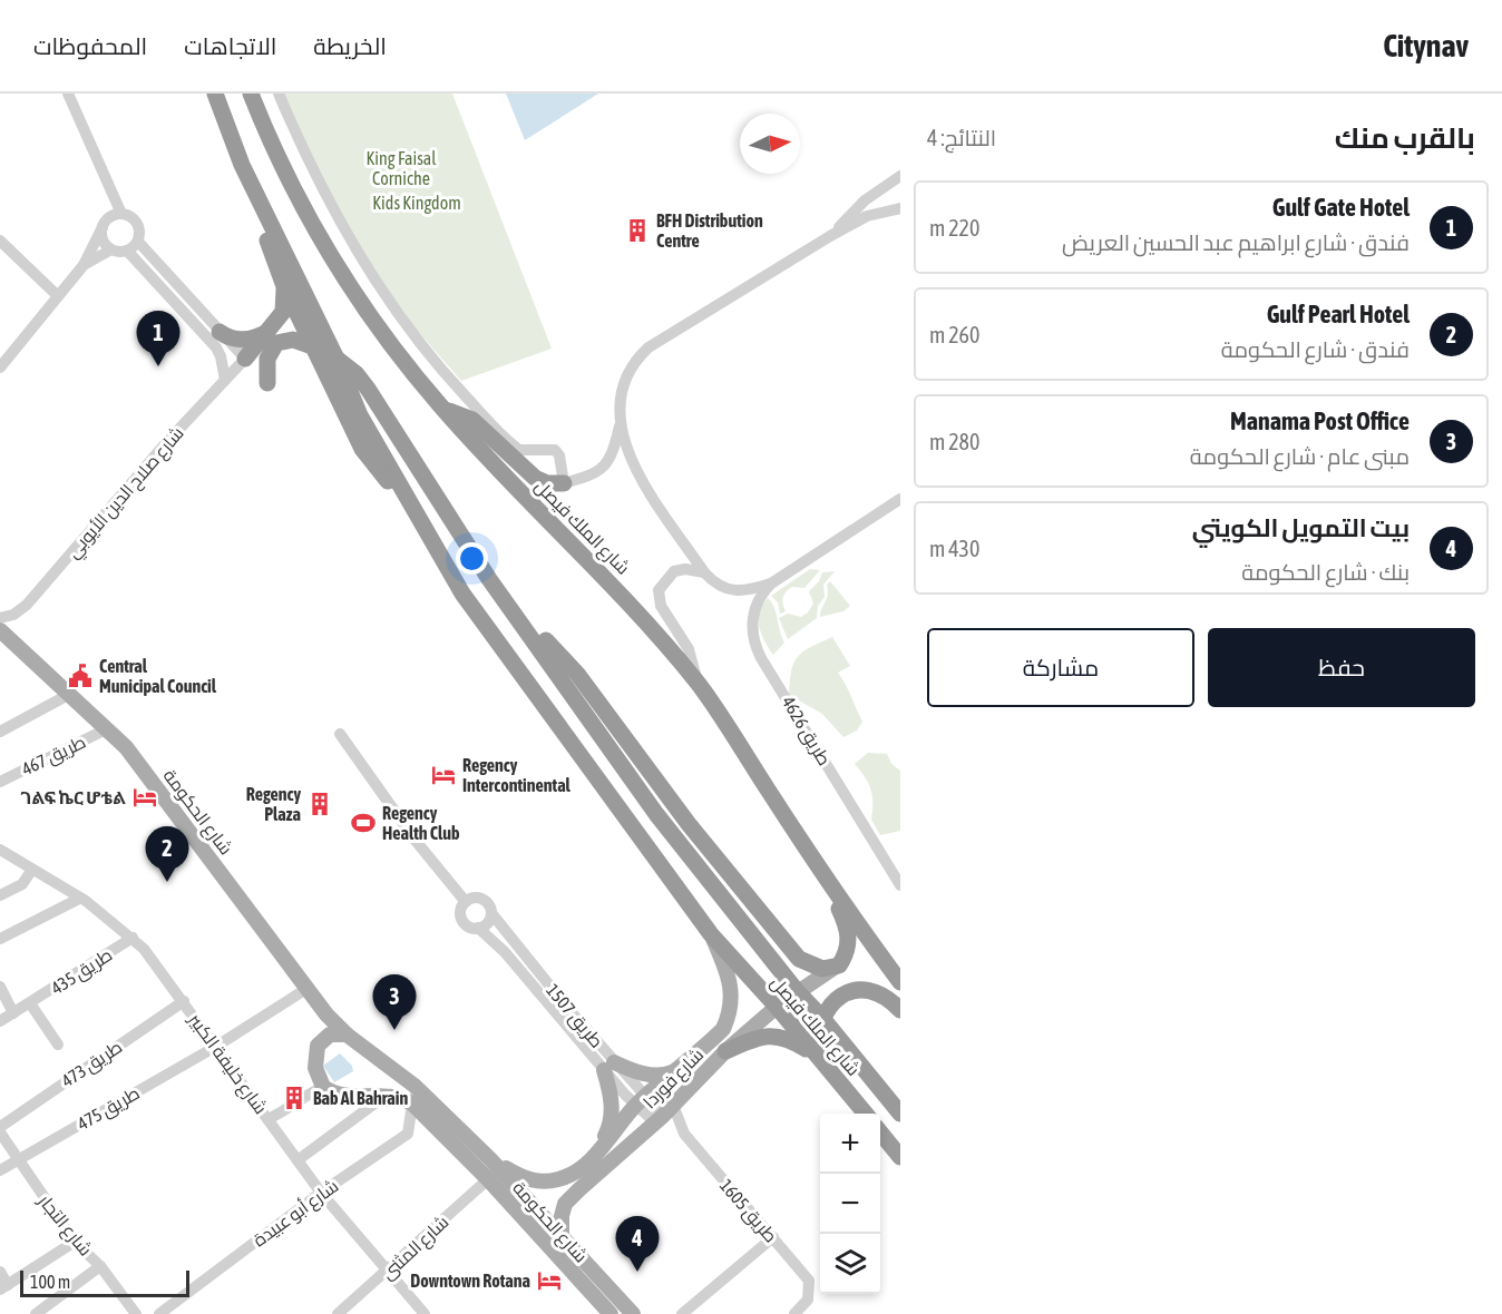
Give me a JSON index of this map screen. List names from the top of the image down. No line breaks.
{"streets":{"highway":["شارع الملك فيصل"],"main road":["شارع الحكومة","شارع فوردا"],"street":["شارع صلاح الدين الأيوبي","طريق 4626","طريق 467","طريق 435","طريق 1507","طريق 473","شارع خليفة الكبير","طريق 475","طريق 1605","شارع أبو عبيدة","شارع التجار","شارع المثنى"]},"crossings":[["شارع الملك فيصل","طريق 4626"],["شارع الملك فيصل","شارع فوردا"],["طريق 467","شارع الحكومة"],["شارع الحكومة","شارع فوردا"],["شارع الحكومة","طريق 475"],["شارع الحكومة","شارع أبو عبيدة"],["شارع الحكومة","شارع المثنى"],["طريق 435","شارع خليفة الكبير"],["طريق 1507","شارع فوردا"],["طريق 1507","طريق 1605"],["طريق 473","شارع خليفة الكبير"],["شارع خليفة الكبير","طريق 475"],["شارع خليفة الكبير","شارع أبو عبيدة"],["شارع خليفة الكبير","شارع المثنى"],["شارع فوردا","طريق 1605"],["طريق 475","شارع التجار"]],"parks":["King Faisal Corniche","Kids Kingdom"],"places":{"building":["BFH Distribution Centre","Regency Plaza","Bab Al Bahrain"],"public building":["Central Municipal Council"],"hotel":["Regency Intercontinental","ገልፍ ኬር ሆቴል","Downtown Rotana"],"sports":["Regency Health Club"]},"scale_bar":"100 m","north":"right","page":{"header":"Citynav","nav":["الخريطة","الاتجاهات","المحفوظات"],"heading":["بالقرب منك","النتائج: 4"],"list":[{"mark":"1","name":"Gulf Gate Hotel","note":"فندق · شارع ابراهيم عبد الحسين العريض","value":"220 m"},{"mark":"2","name":"Gulf Pearl Hotel","note":"فندق · شارع الحكومة","value":"260 m"},{"mark":"3","name":"Manama Post Office","note":"مبنى عام · شارع الحكومة","value":"280 m"},{"mark":"4","name":"بيت التمويل الكويتي","note":"بنك · شارع الحكومة","value":"430 m"}],"pins":["1","2","3","4"],"buttons":["حفظ","مشاركة"],"map_buttons":["+","−"],"scale":"100 m"}}
